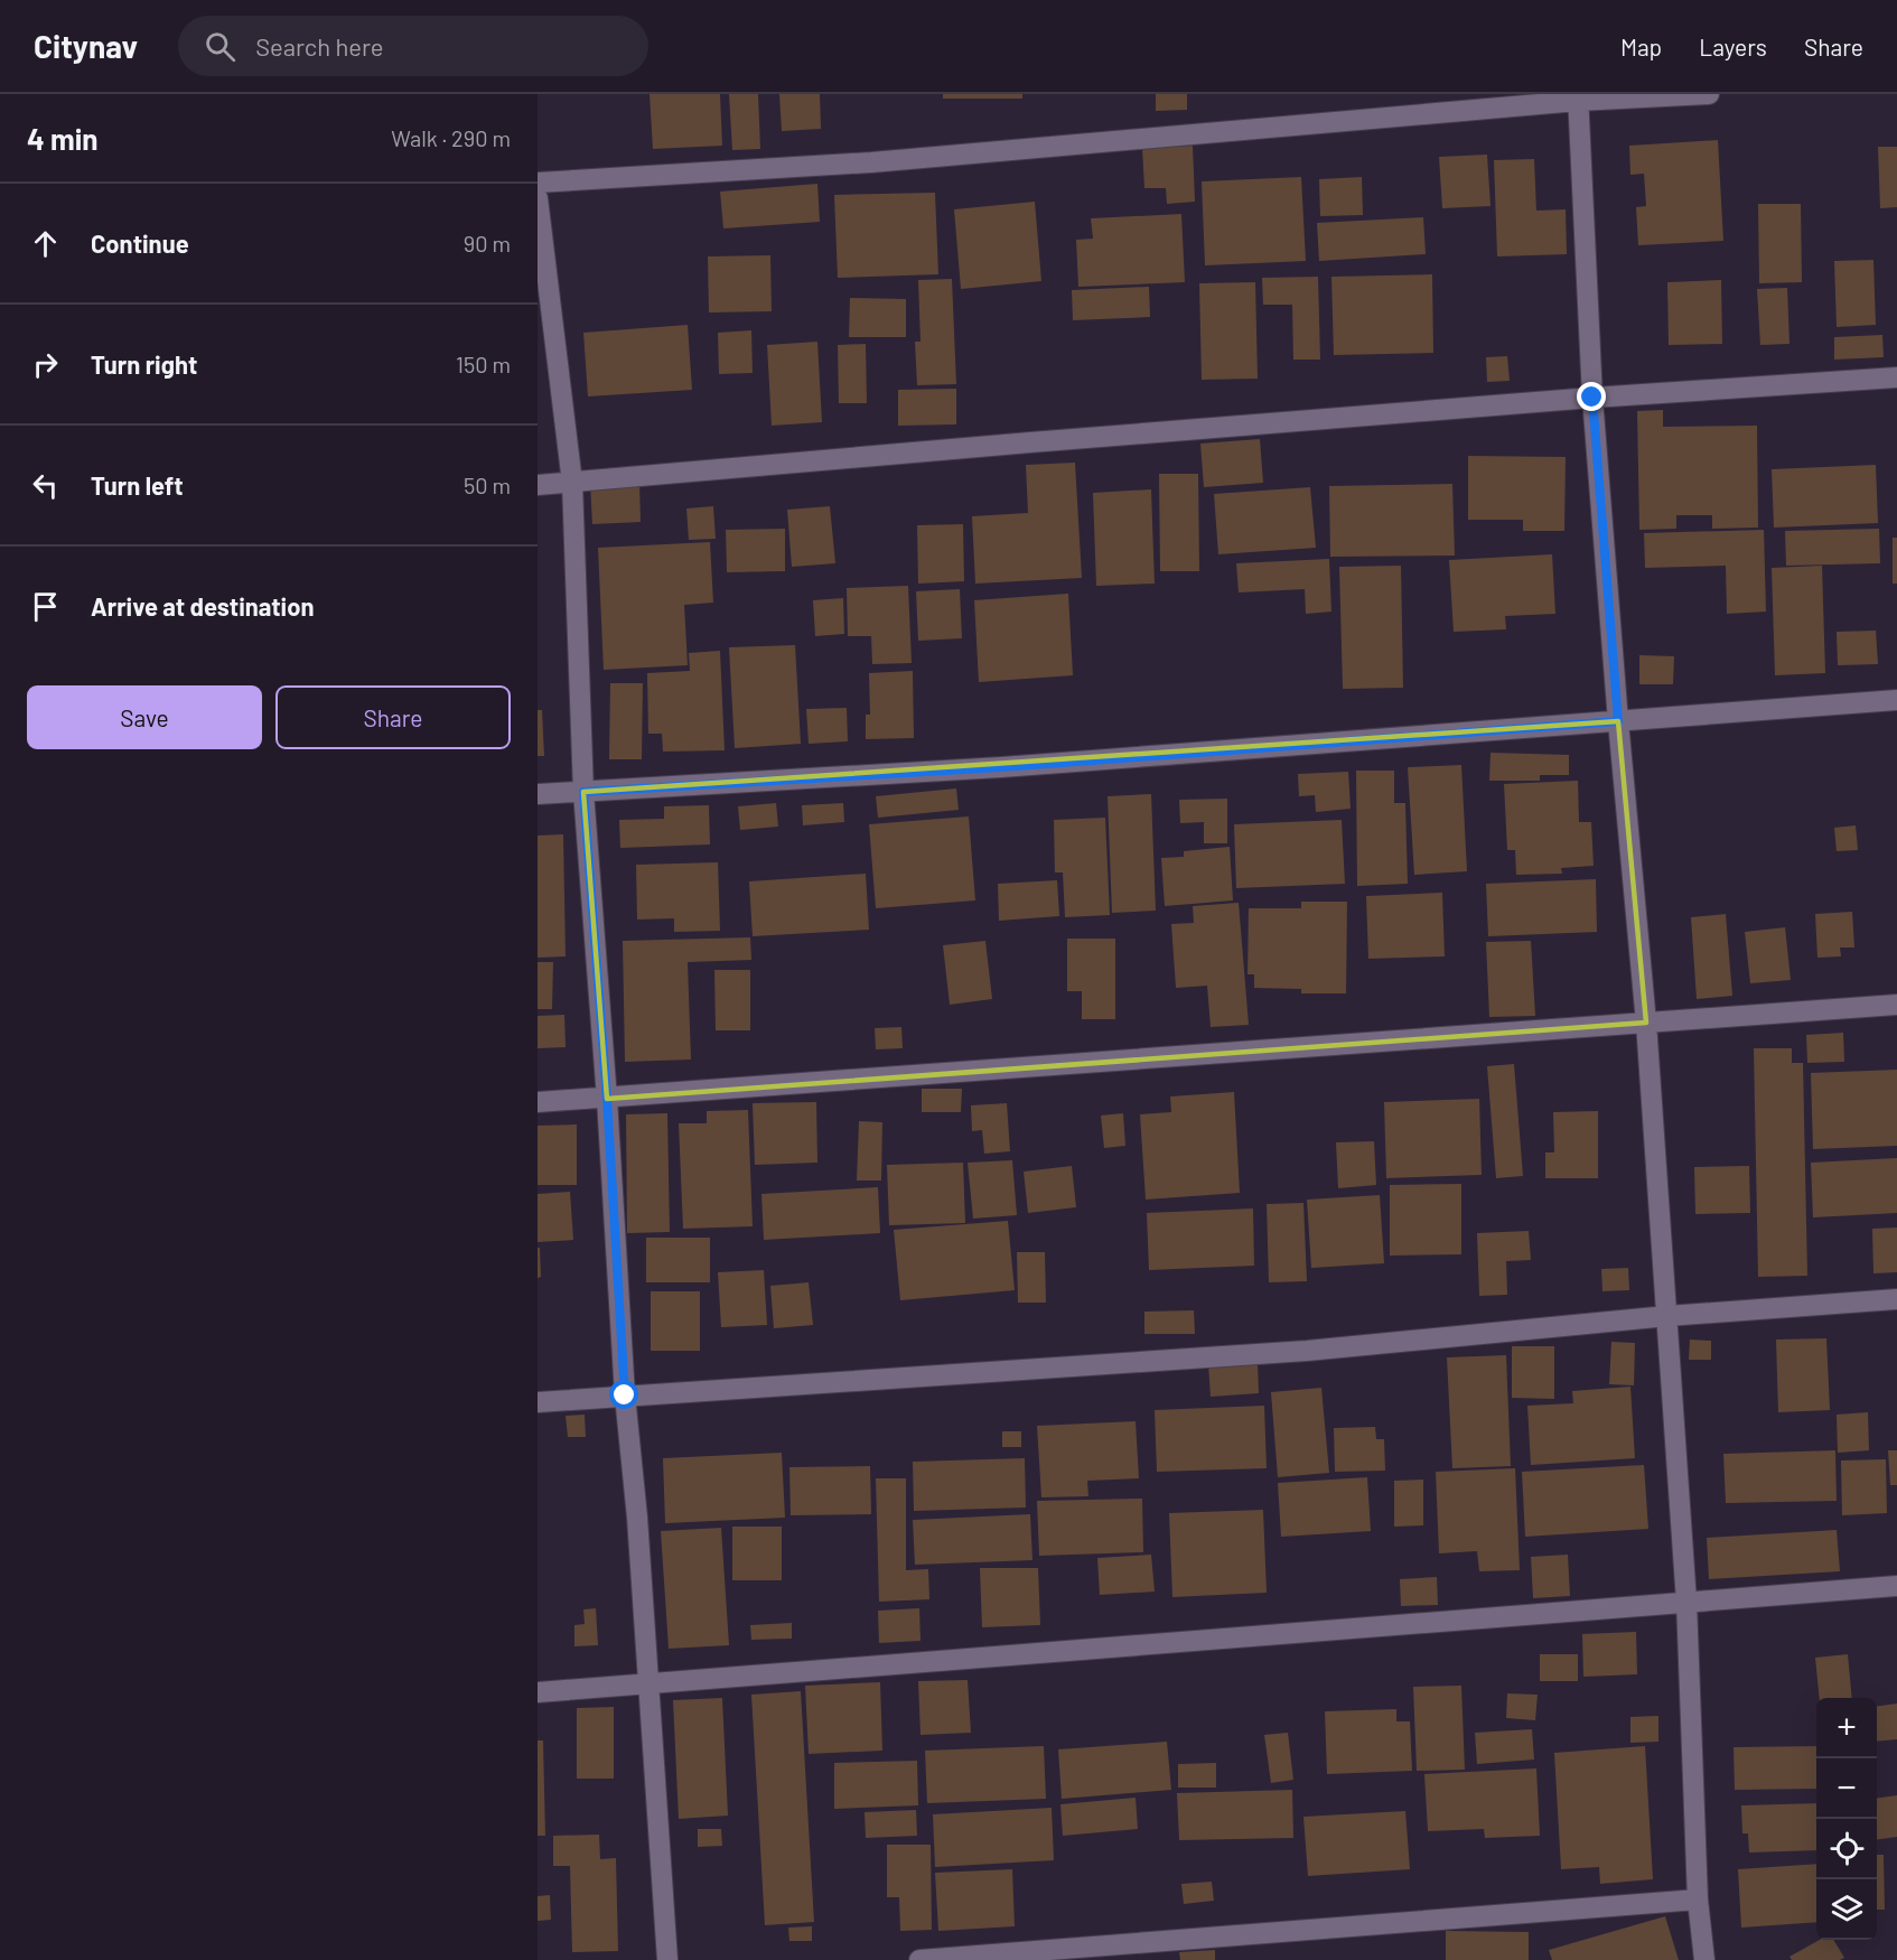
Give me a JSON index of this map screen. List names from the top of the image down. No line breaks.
{"page":{"header":"Citynav","search":"Search here","nav":["Map","Layers","Share"],"heading":["4 min","Walk · 290 m"],"list":[["Continue","90 m"],["Turn right","150 m"],["Turn left","50 m"],"Arrive at destination"],"buttons":["Save","Share"],"map_buttons":["+","−"]}}
